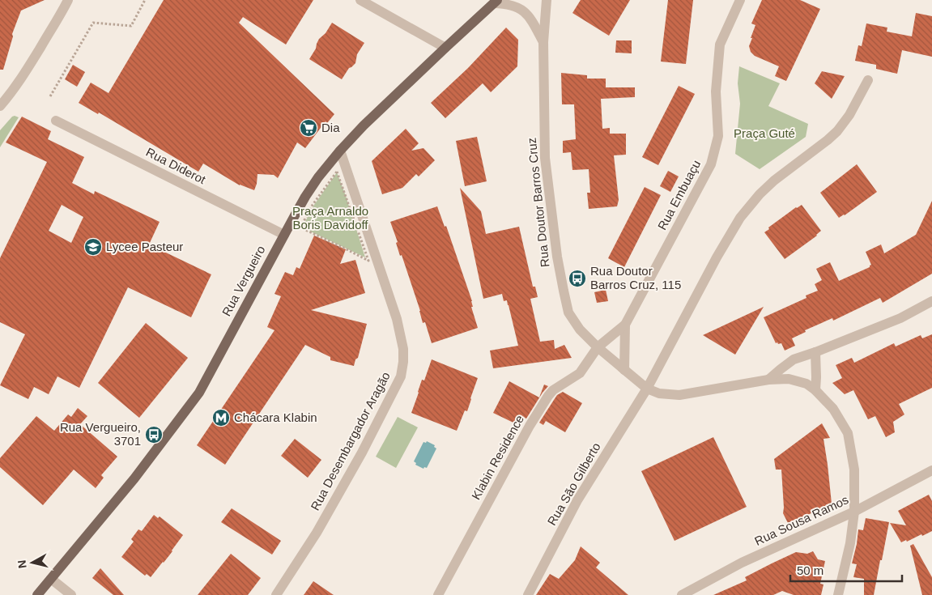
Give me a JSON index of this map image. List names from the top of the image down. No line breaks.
{"streets":{"main road":["Rua Vergueiro"],"street":["Rua Diderot","Rua Embuaçu","Rua Doutor Barros Cruz","Rua Desembargador Aragão","Klabin Residence","Rua São Gilberto","Rua Sousa Ramos"]},"crossings":[["Rua Diderot","Rua Vergueiro"],["Rua Embuaçu","Rua Doutor Barros Cruz"],["Rua Embuaçu","Klabin Residence"],["Rua Doutor Barros Cruz","Rua Vergueiro"],["Rua Doutor Barros Cruz","Klabin Residence"],["Rua Doutor Barros Cruz","Rua São Gilberto"],["Rua Vergueiro","Rua Desembargador Aragão"]],"parks":["Praça Guté","Praça Arnaldo Boris Davidoff"],"places":{"supermarket":["Dia"],"school or university":["Lycee Pasteur"],"bus stop":["Rua Doutor Barros Cruz, 115","Rua Vergueiro, 3701"],"metro station":["Chácara Klabin"]},"scale_bar":"50 m","north":"left"}
